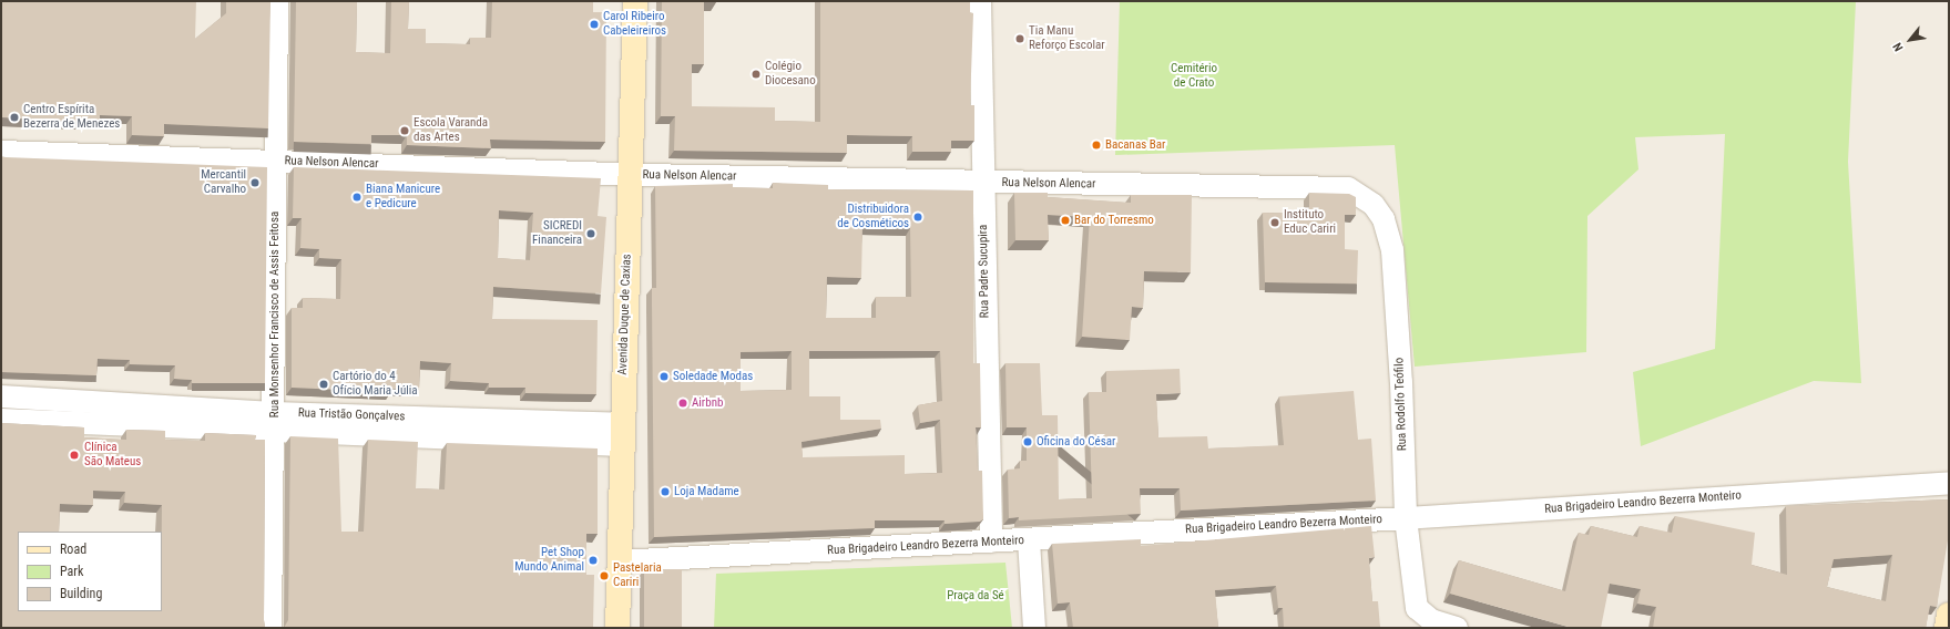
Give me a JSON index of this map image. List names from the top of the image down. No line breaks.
{"streets":{"main road":["Avenida Duque de Caxias"],"street":["Rua Nelson Alencar","Rua Padre Sucupira","Rua Monsenhor Francisco de Assis Feitosa","Rua Rodolfo Teófilo","Rua Tristão Gonçalves","Rua Brigadeiro Leandro Bezerra Monteiro"]},"crossings":[["Rua Nelson Alencar","Rua Padre Sucupira"],["Rua Nelson Alencar","Rua Monsenhor Francisco de Assis Feitosa"],["Rua Nelson Alencar","Avenida Duque de Caxias"],["Rua Nelson Alencar","Rua Rodolfo Teófilo"],["Rua Padre Sucupira","Rua Brigadeiro Leandro Bezerra Monteiro"],["Rua Monsenhor Francisco de Assis Feitosa","Rua Tristão Gonçalves"],["Avenida Duque de Caxias","Rua Tristão Gonçalves"],["Avenida Duque de Caxias","Rua Brigadeiro Leandro Bezerra Monteiro"],["Rua Rodolfo Teófilo","Rua Brigadeiro Leandro Bezerra Monteiro"]],"parks":["Cemitério de Crato","Praça da Sé"],"places":["Carol Ribeiro Cabeleireiros","Tia Manu Reforço Escolar","Colégio Diocesano","Centro Espírita Bezerra de Menezes","Escola Varanda das Artes","Bacanas Bar","Mercantil Carvalho","Biana Manicure e Pedicure","Distribuidora de Cosméticos","Bar do Torresmo","Instituto Educ Cariri","SICREDI Financeira","Soledade Modas","Cartório do 4 Ofício Maria Júlia","Airbnb","Oficina do César","Clínica São Mateus","Loja Madame","Pet Shop Mundo Animal","Pastelaria Cariri"],"legend":["Road","Park","Building"],"north":"bottom left"}
